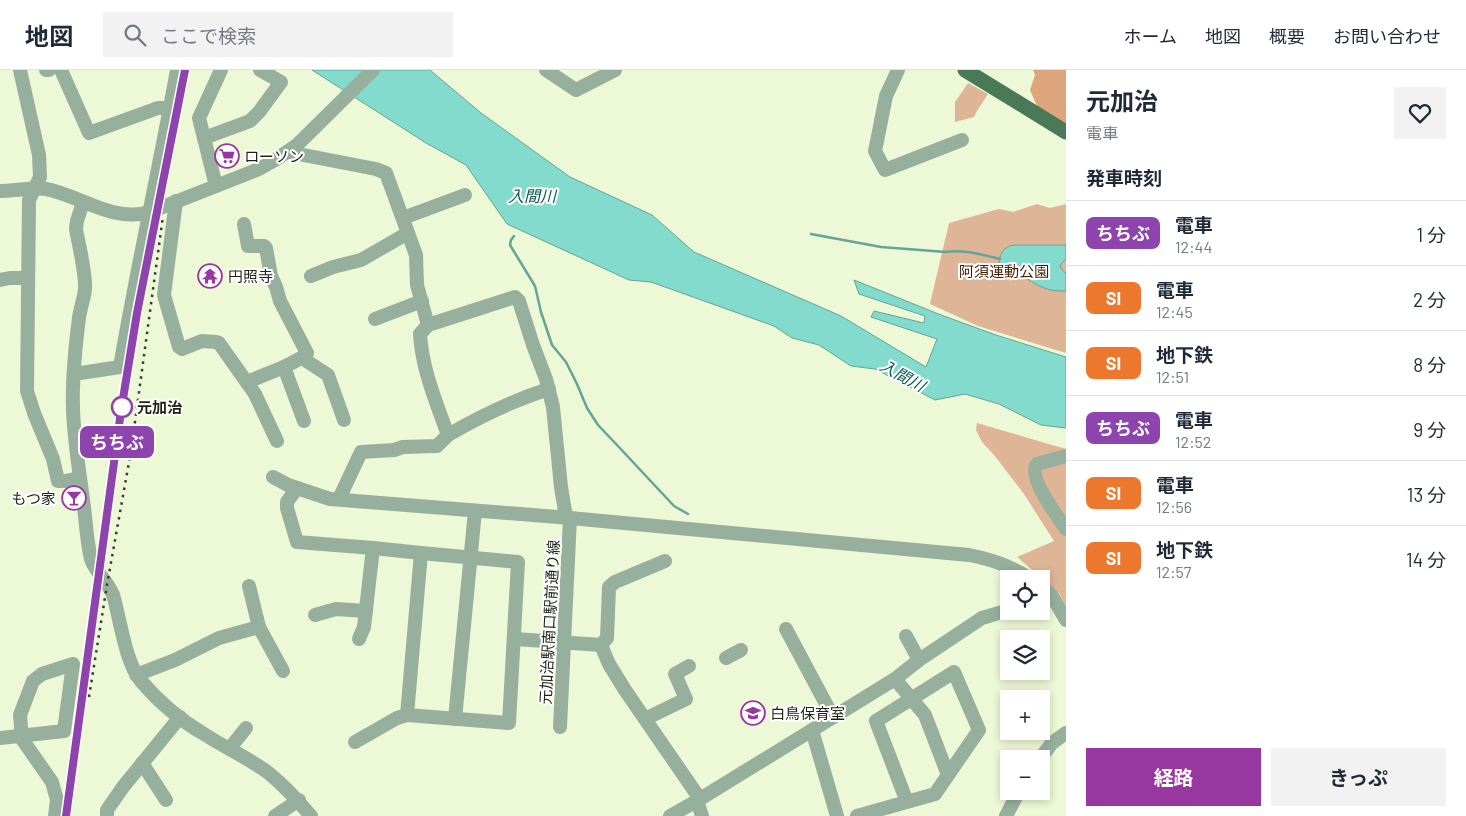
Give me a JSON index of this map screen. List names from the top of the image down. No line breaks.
{"streets":{"street":["元加治駅南口駅前通り線"]},"water":["入間川"],"parks":["阿須運動公園"],"places":{"supermarket":["ローソン"],"temple":["円照寺"],"other":["元加治"],"bar":["もつ家"],"school or university":["白鳥保育室"]},"page":{"header":"地図","search":"ここで検索","nav":["ホーム","地図","概要","お問い合わせ"],"on_map":"ちちぶ","heading":[["元加治","電車"],"発車時刻"],"list":[{"mark":"ちちぶ","name":"電車","note":"12:44","value":"1 分"},{"mark":"SI","name":"電車","note":"12:45","value":"2 分"},{"mark":"SI","name":"地下鉄","note":"12:51","value":"8 分"},{"mark":"ちちぶ","name":"電車","note":"12:52","value":"9 分"},{"mark":"SI","name":"電車","note":"12:56","value":"13 分"},{"mark":"SI","name":"地下鉄","note":"12:57","value":"14 分"}],"map_buttons":["+","−"],"buttons":["経路","きっぷ"]}}
